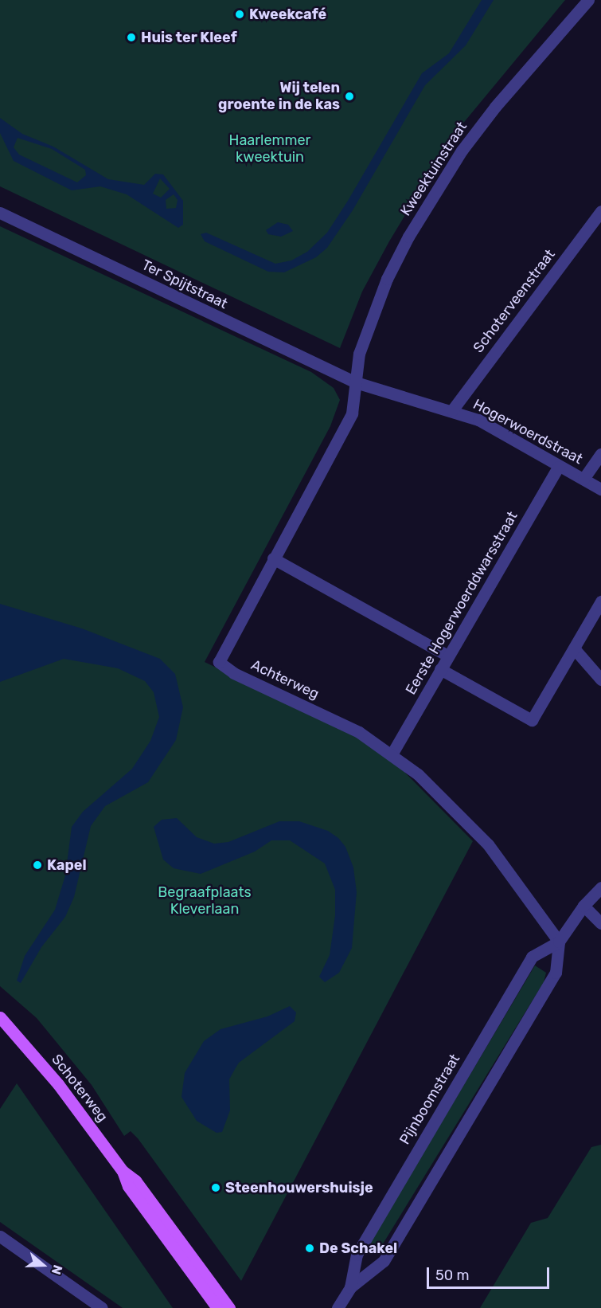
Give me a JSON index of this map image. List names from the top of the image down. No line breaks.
{"streets":{"main road":["Schoterweg"],"street":["Kweektuinstraat","Ter Spijtstraat","Schoterveenstraat","Hogerwoerdstraat","Eerste Hogerwoerddwarsstraat","Achterweg","Pijnboomstraat"]},"crossings":[["Kweektuinstraat","Ter Spijtstraat"],["Kweektuinstraat","Hogerwoerdstraat"],["Kweektuinstraat","Achterweg"],["Ter Spijtstraat","Hogerwoerdstraat"],["Ter Spijtstraat","Achterweg"],["Schoterveenstraat","Hogerwoerdstraat"],["Hogerwoerdstraat","Eerste Hogerwoerddwarsstraat"],["Hogerwoerdstraat","Achterweg"],["Eerste Hogerwoerddwarsstraat","Achterweg"],["Achterweg","Pijnboomstraat"]],"parks":["Haarlemmer kweektuin","Begraafplaats Kleverlaan"],"places":["Kweekcafé","Huis ter Kleef","Wij telen groente in de kas","Kapel","Steenhouwershuisje","De Schakel"],"scale_bar":"50 m","north":"right"}
